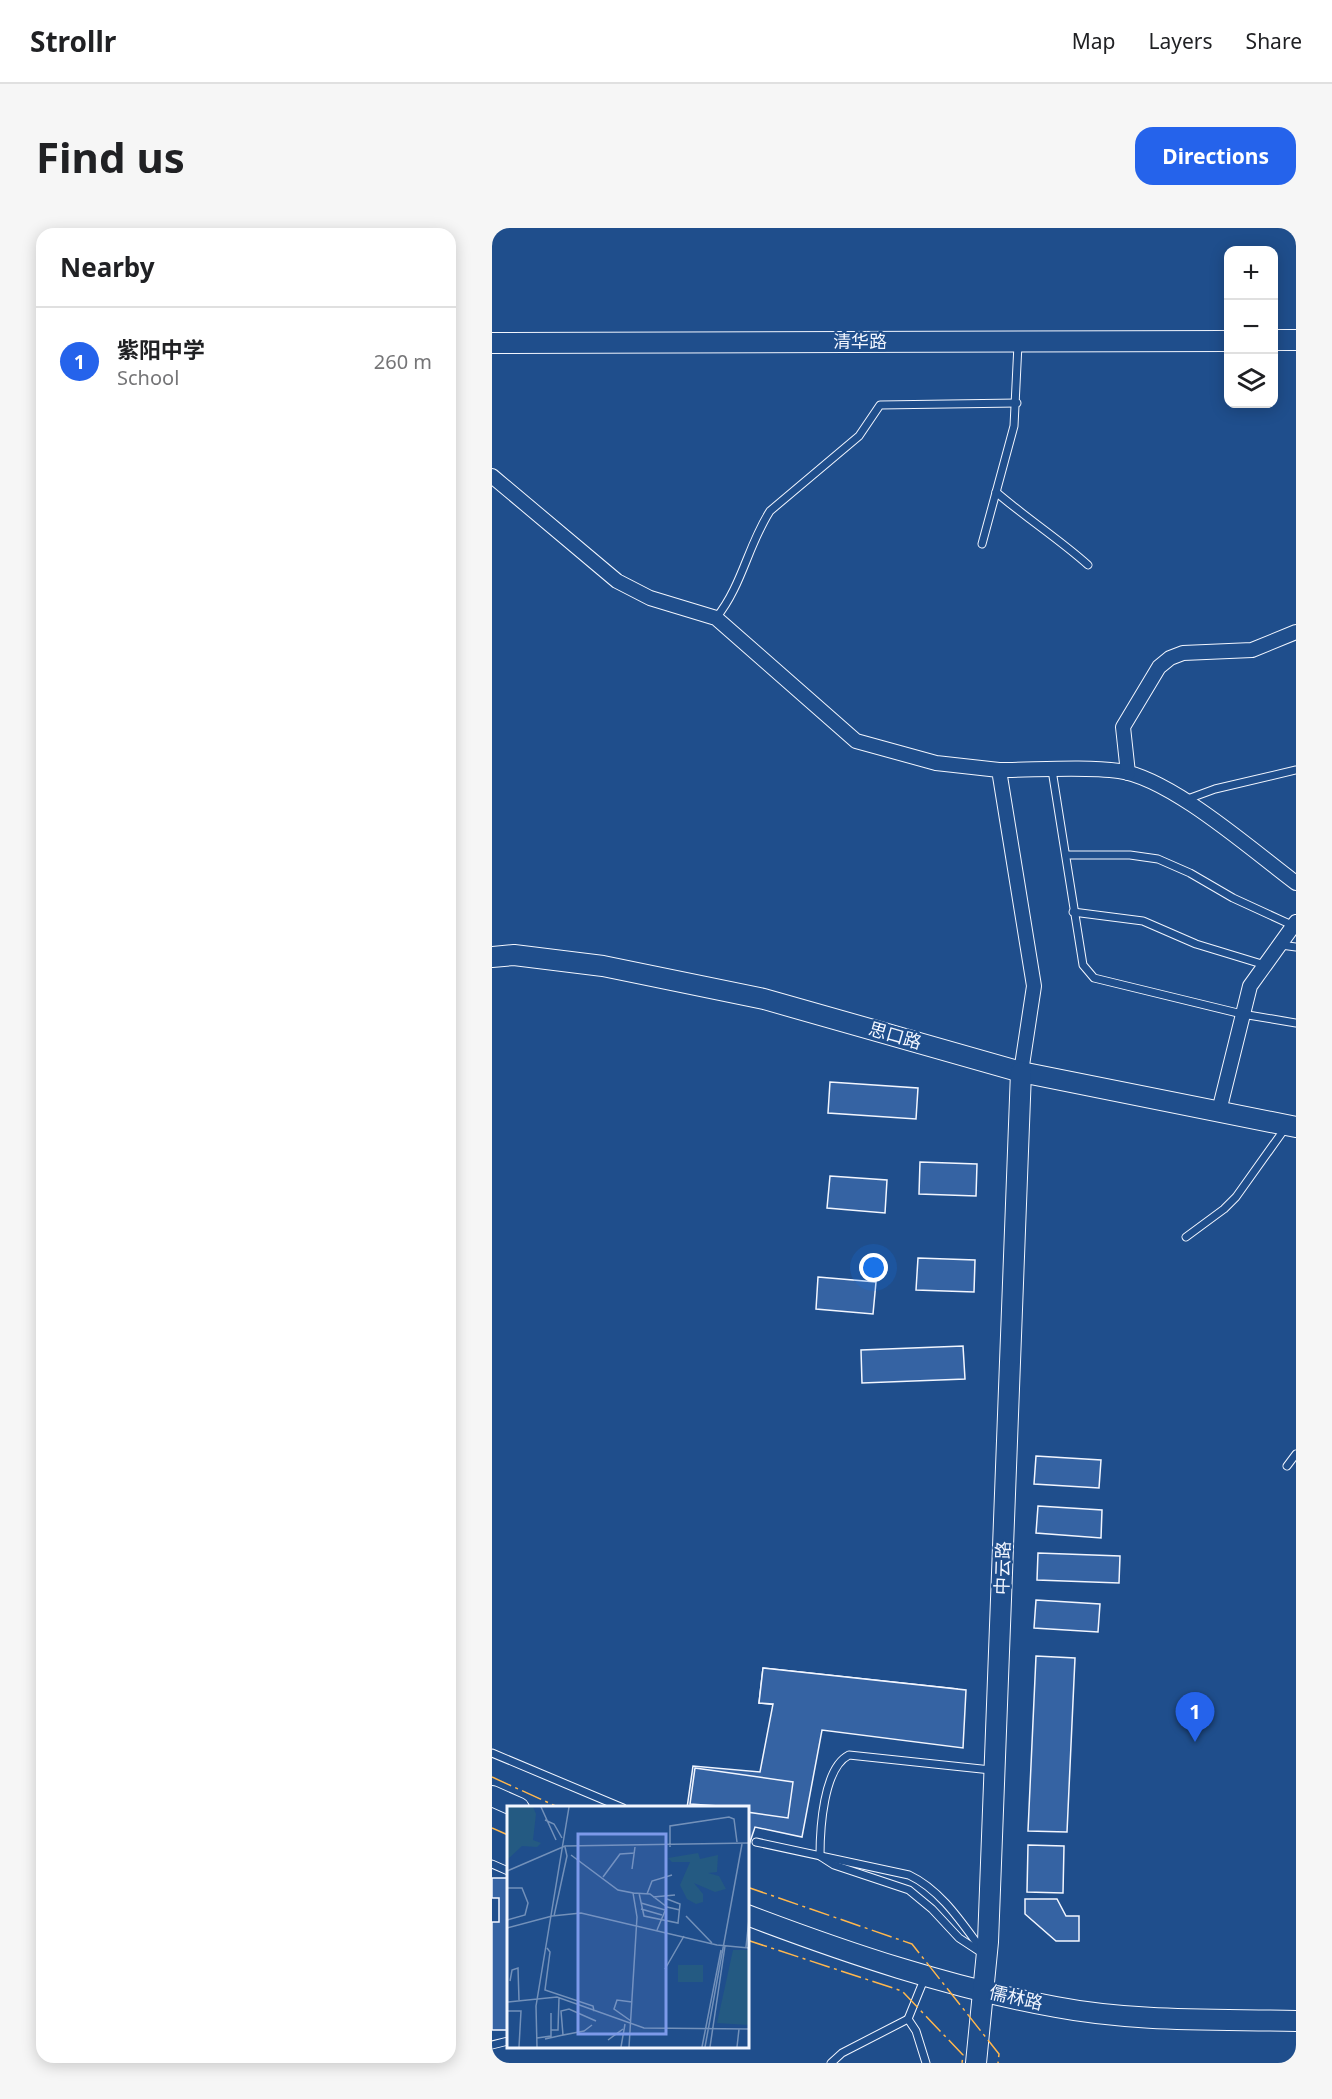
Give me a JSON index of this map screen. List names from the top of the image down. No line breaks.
{"streets":{"street":["清华路","思口路","中云路","儒林路"]},"crossings":[["思口路","中云路"],["中云路","儒林路"]],"page":{"header":"Strollr","nav":["Map","Layers","Share"],"buttons":"Directions","title":"Find us","heading":"Nearby","map_buttons":["+","−"],"list":[{"mark":"1","name":"紫阳中学","note":"School","value":"260 m"}],"pins":"1"}}
